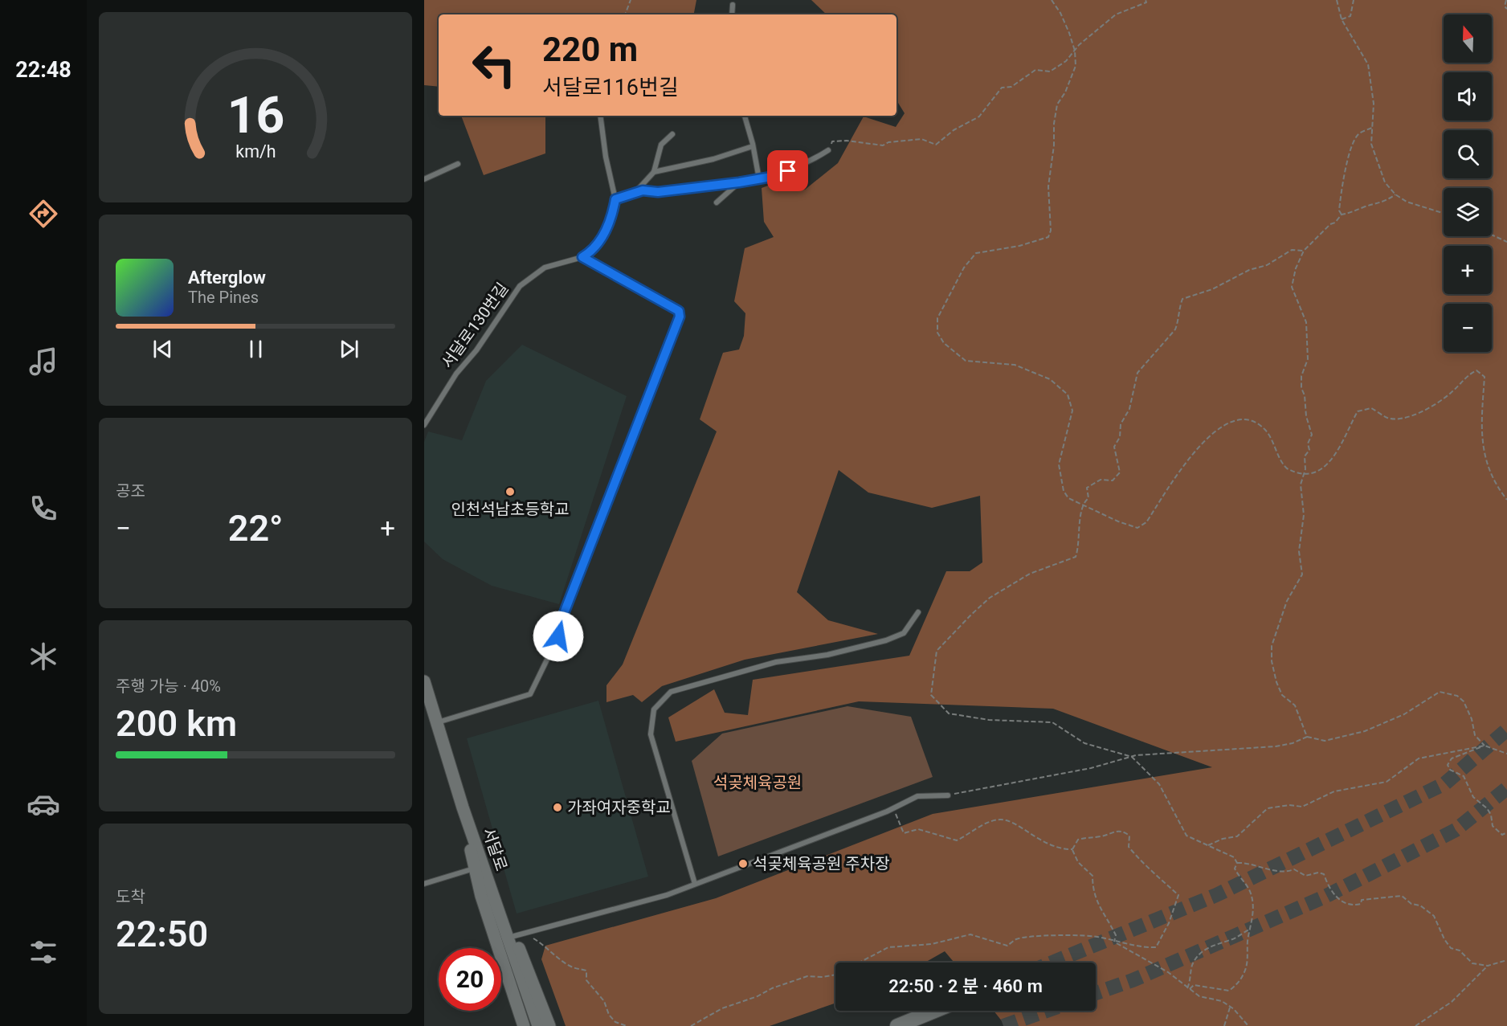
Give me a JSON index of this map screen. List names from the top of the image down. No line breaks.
{"streets":{"street":["서달로"],"lane":["서달로130번길"]},"parks":["석곶체육공원"],"places":["인천석남초등학교","가좌여자중학교","석곶체육공원 주차장"],"north":"top","page":{"tabs":"22:48","map_buttons":["+","−"],"turn":["220 m","서달로116번길"],"song":["Afterglow","The Pines"],"tile":["공조",["주행 가능 · 40%","200 km"],["도착","22:50"]],"heat":["−","22°","+"],"limit":"20","trip":"22:50 · 2 분 · 460 m","gauge":["16","km/h"]}}
